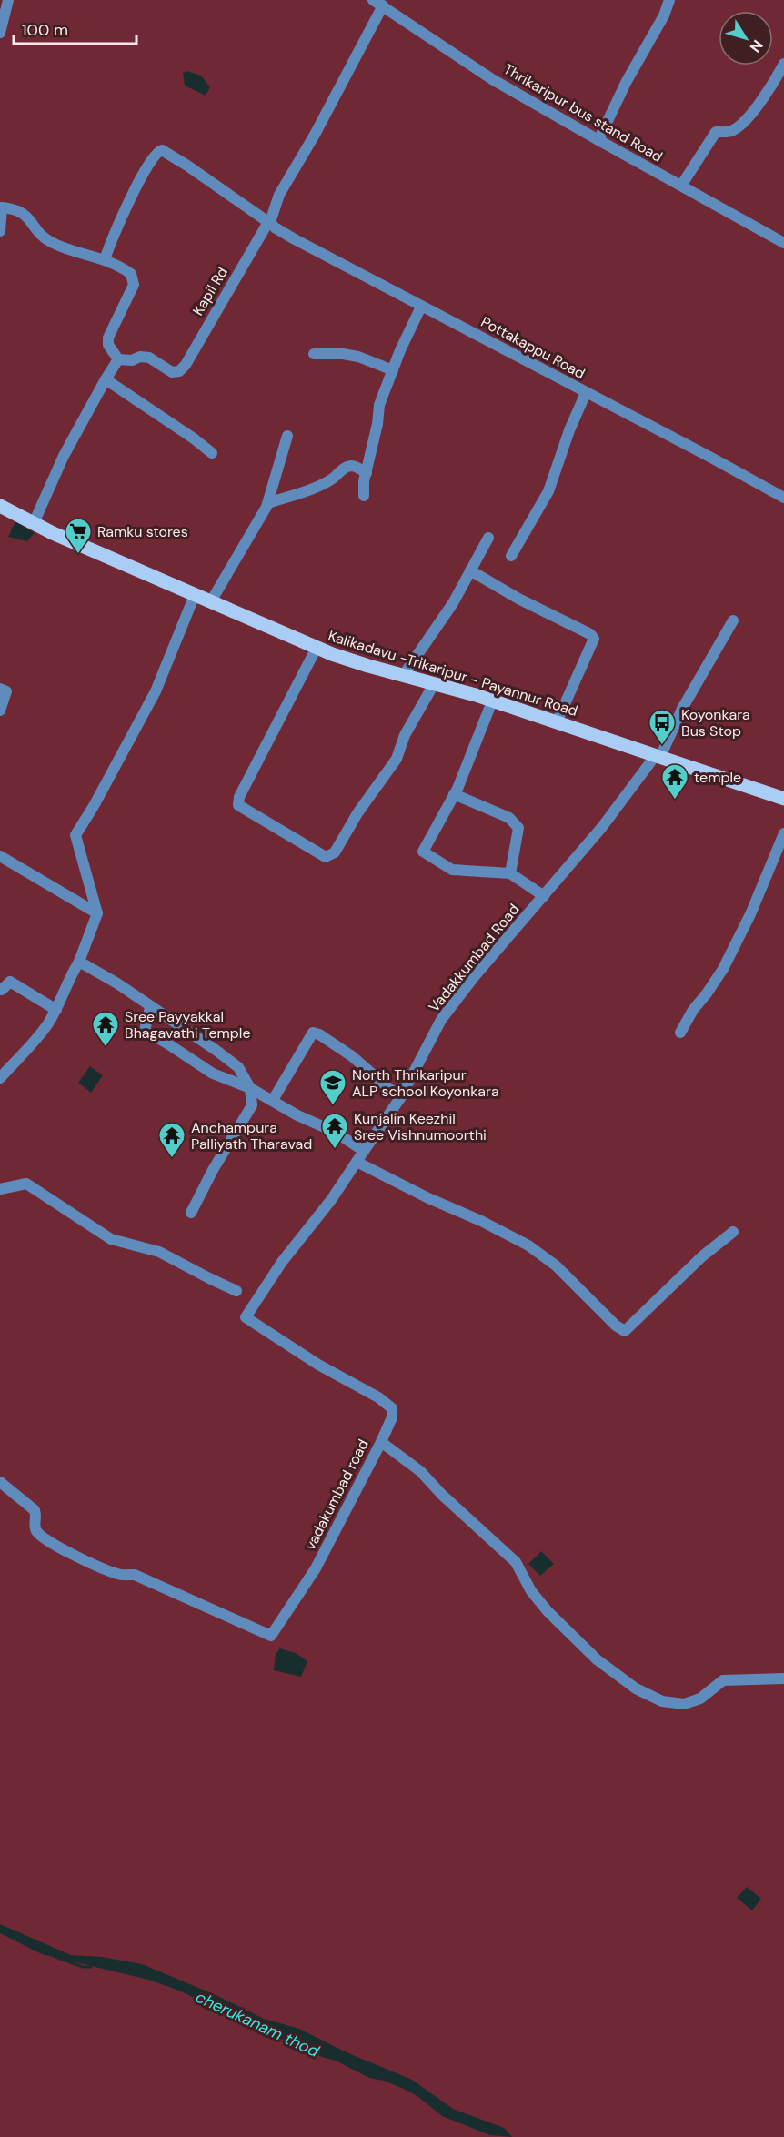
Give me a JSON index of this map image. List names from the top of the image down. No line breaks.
{"streets":{"main road":["Kalikadavu -Trikaripur - Payannur Road"],"street":["Thrikaripur bus stand Road","Kapil Rd","Pottakappu Road","Vadakkumbad Road","vadakumbad road"]},"crossings":[["Thrikaripur bus stand Road","Kapil Rd"],["Kapil Rd","Pottakappu Road"],["Kalikadavu -Trikaripur - Payannur Road","Vadakkumbad Road"],["Vadakkumbad Road","vadakumbad road"]],"water":["cherukanam thod"],"places":{"supermarket":["Ramku stores"],"bus stop":["Koyonkara Bus Stop"],"temple":["temple","Sree Payyakkal Bhagavathi Temple","Kunjalin Keezhil Sree Vishnumoorthi","Anchampura Palliyath Tharavad"],"school or university":["North Thrikaripur ALP school Koyonkara"]},"scale_bar":"100 m","north":"bottom right"}
